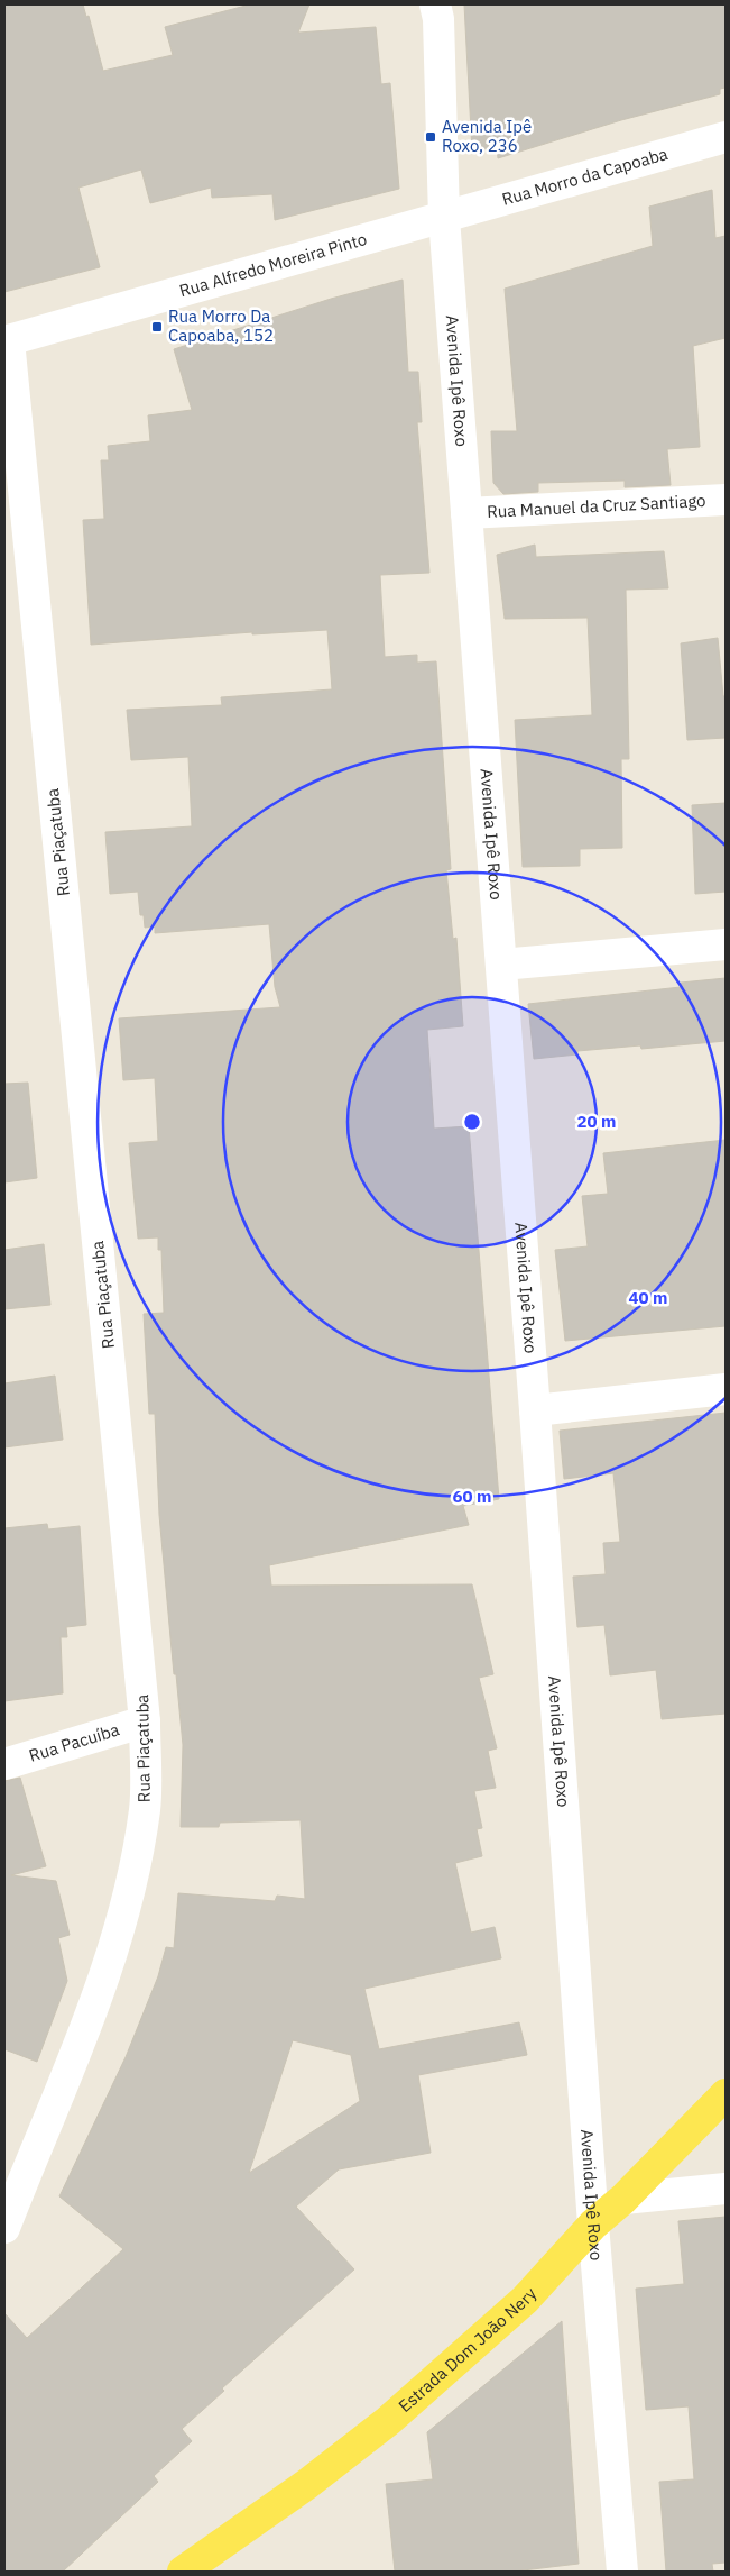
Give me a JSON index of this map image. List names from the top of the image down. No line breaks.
{"streets":{"main road":["Estrada Dom João Nery"],"street":["Rua Morro da Capoaba","Rua Alfredo Moreira Pinto","Avenida Ipê Roxo","Rua Manuel da Cruz Santiago","Rua Piaçatuba","Rua Pacuíba"]},"crossings":[["Rua Morro da Capoaba","Rua Alfredo Moreira Pinto"],["Rua Morro da Capoaba","Avenida Ipê Roxo"],["Rua Alfredo Moreira Pinto","Avenida Ipê Roxo"],["Rua Alfredo Moreira Pinto","Rua Piaçatuba"],["Avenida Ipê Roxo","Rua Manuel da Cruz Santiago"],["Avenida Ipê Roxo","Estrada Dom João Nery"],["Rua Piaçatuba","Rua Pacuíba"]],"places":{"transit":["Avenida Ipê Roxo, 236","Rua Morro Da Capoaba, 152"]},"rings":["20 m","40 m","60 m"]}
